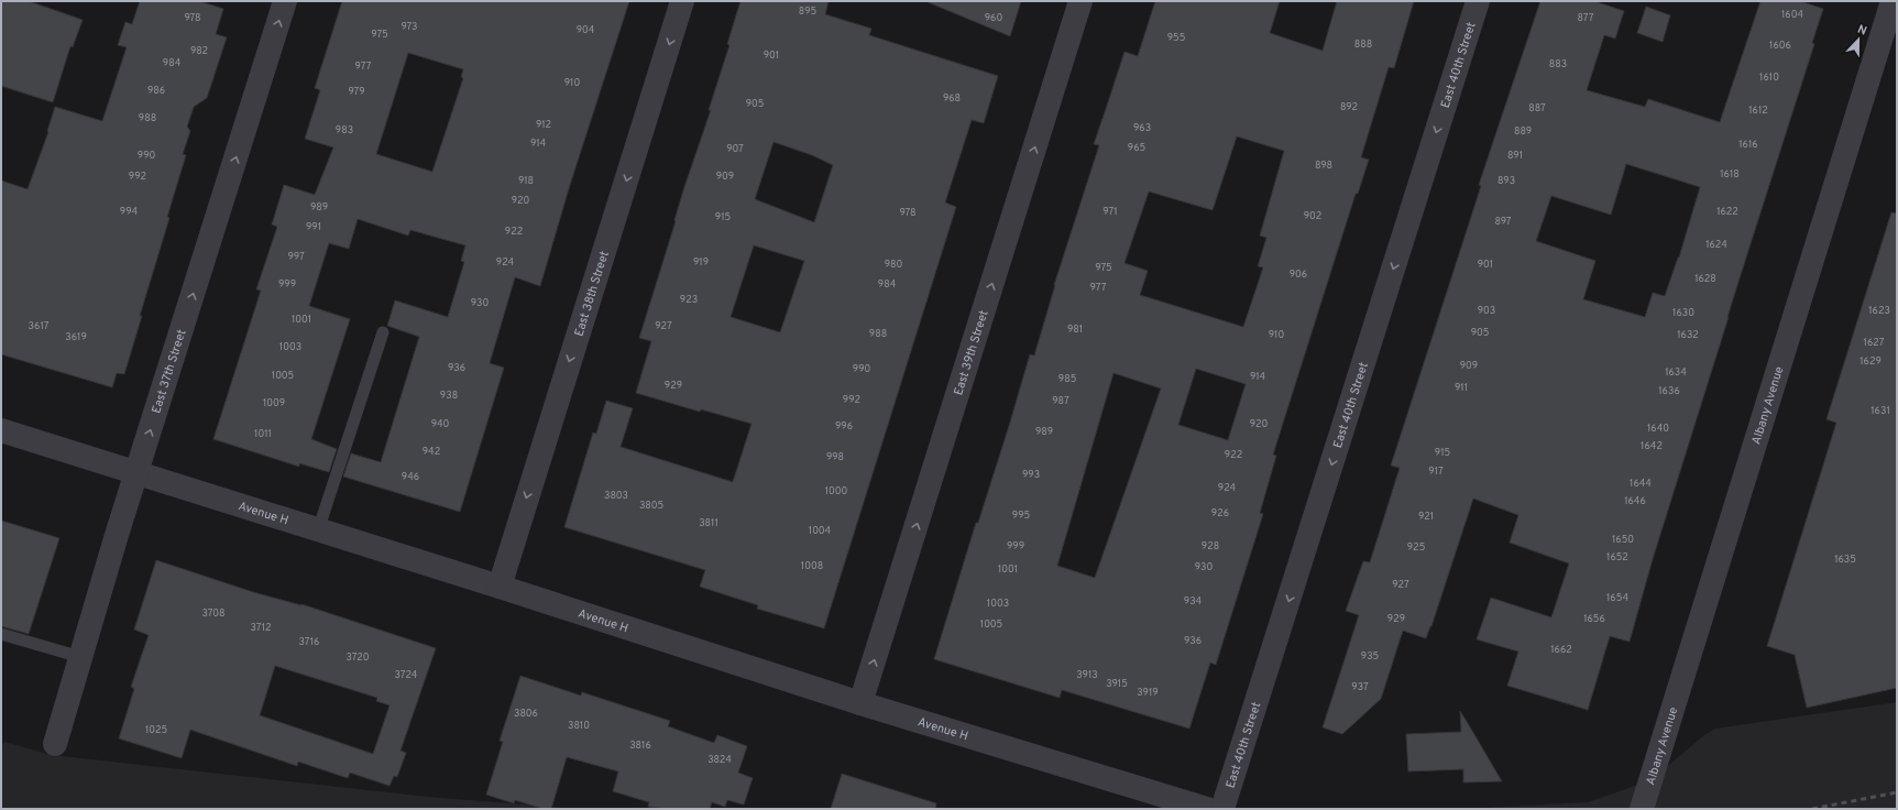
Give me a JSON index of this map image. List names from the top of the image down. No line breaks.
{"streets":{"street":["East 40th Street","East 38th Street","East 39th Street","East 37th Street","Albany Avenue","Avenue H"]},"crossings":[["East 38th Street","Avenue H"],["East 39th Street","Avenue H"],["East 37th Street","Avenue H"]],"one_way":["East 40th Street","East 38th Street","East 39th Street","East 37th Street"],"house_numbers":["895","1604","978","960","877","973","904","975","955","888","1606","982","901","984","883","977","1610","910","986","979","968","905","892","887","1612","988","912","963","983","889","914","1616","965","907","990","891","898","1618","992","909","918","893","920","989","994","971","1622","978","902","915","897","991","922","1624","997","924","919","980","901","975","906","1628","999","984","977","923","930","903","1623","1630","1001","3617","927","981","905","988","910","1632","3619","1627","1003","1629","909","936","990","1634","1005","914","985","929","911","1636","938","992","987","1009","1631","940","920","996","1640","989","1011","1642","942","915","922","998","917","993","946","1644","924","1000","3803","1646","3805","926","995","921","3811","1004","1650","999","928","925","1652","1635","1008","930","1001","927","1654","934","1003","3708","929","1656","1005","3712","936","3716","1662","935","3720","3724","3913","3915","937","3919","3806","3810","1025","3816","3824"],"north":"top"}
